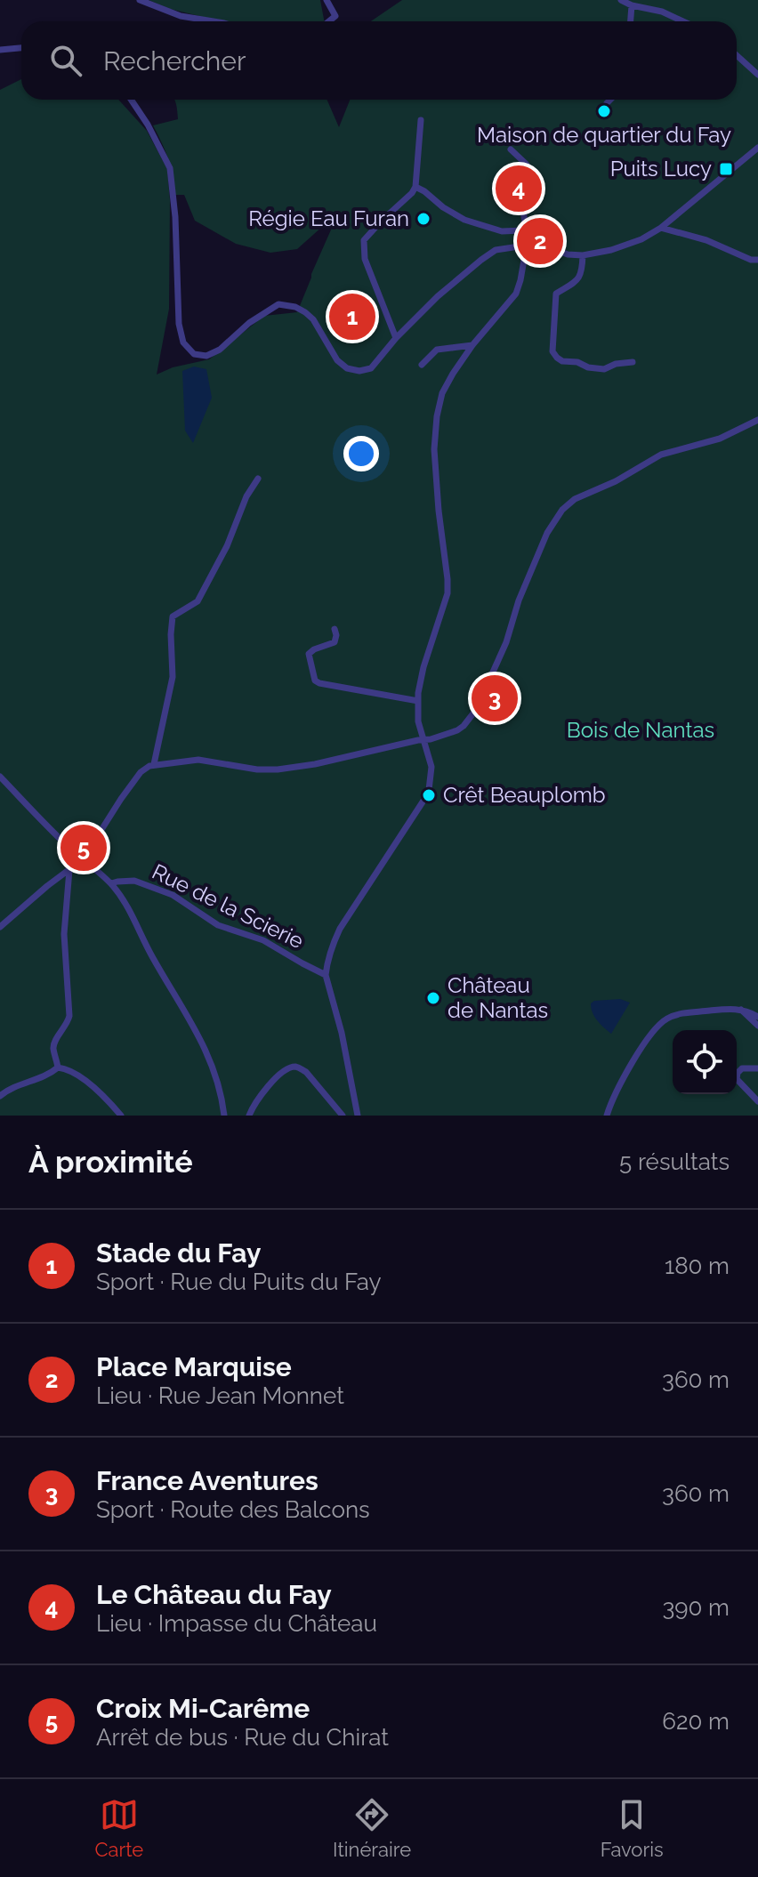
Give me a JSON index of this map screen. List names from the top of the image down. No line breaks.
{"streets":{"street":["Rue de la Scierie"]},"parks":["Bois de Nantas"],"places":{"other":["Maison de quartier du Fay","Régie Eau Furan","Crêt Beauplomb","Château de Nantas"],"transit":["Puits Lucy"]},"page":{"search":"Rechercher","pins":["4","2","1","3","5"],"heading":["À proximité","5 résultats"],"list":[{"mark":"1","name":"Stade du Fay","note":"Sport · Rue du Puits du Fay","value":"180 m"},{"mark":"2","name":"Place Marquise","note":"Lieu · Rue Jean Monnet","value":"360 m"},{"mark":"3","name":"France Aventures","note":"Sport · Route des Balcons","value":"360 m"},{"mark":"4","name":"Le Château du Fay","note":"Lieu · Impasse du Château","value":"390 m"},{"mark":"5","name":"Croix Mi-Carême","note":"Arrêt de bus · Rue du Chirat","value":"620 m"}],"nav":["Carte","Itinéraire","Favoris"]}}
